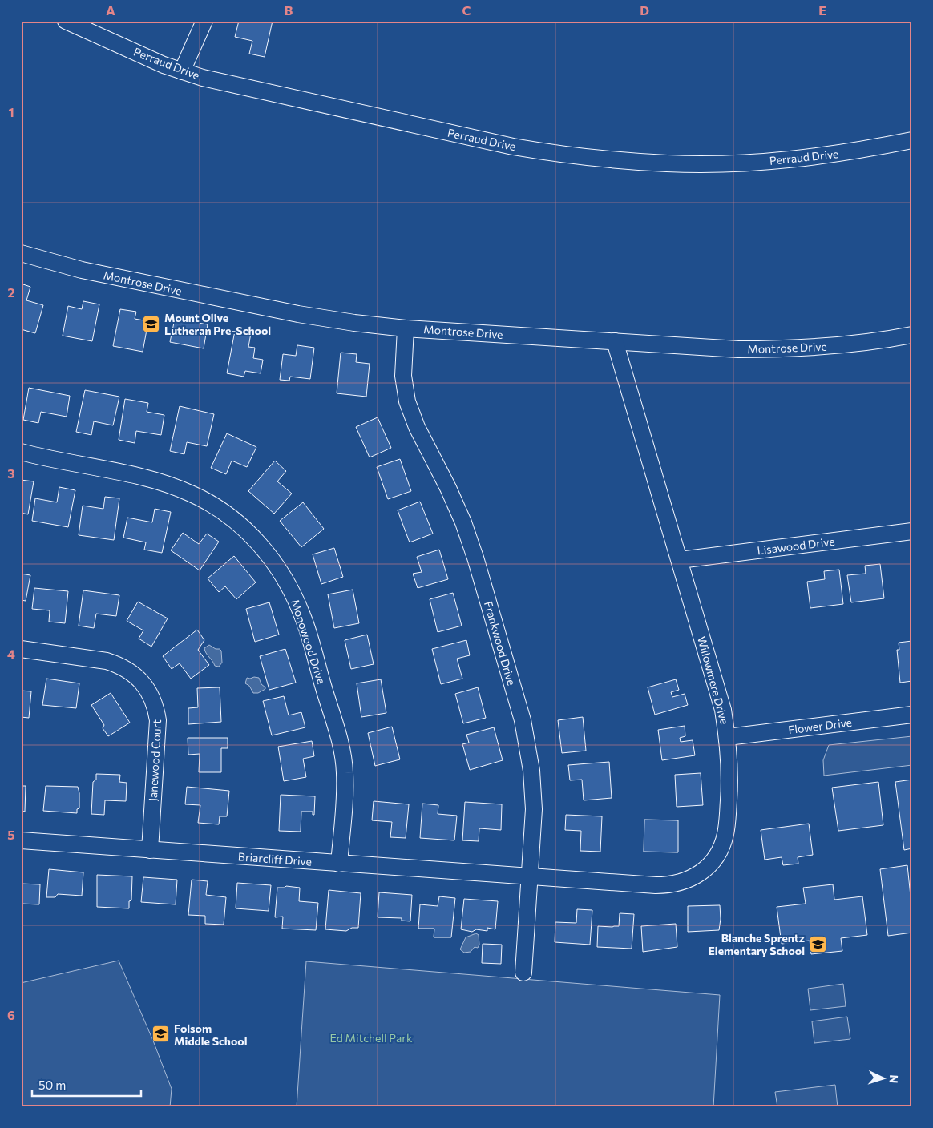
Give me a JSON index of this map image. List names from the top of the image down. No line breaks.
{"streets":{"street":["Perraud Drive","Montrose Drive","Lisawood Drive","Monowood Drive","Frankwood Drive","Willowmere Drive","Flower Drive","Janewood Court","Briarcliff Drive"]},"crossings":[["Montrose Drive","Frankwood Drive"],["Montrose Drive","Willowmere Drive"],["Lisawood Drive","Willowmere Drive"],["Monowood Drive","Briarcliff Drive"],["Frankwood Drive","Willowmere Drive"],["Frankwood Drive","Briarcliff Drive"],["Willowmere Drive","Flower Drive"],["Willowmere Drive","Briarcliff Drive"],["Janewood Court","Briarcliff Drive"]],"parks":["Ed Mitchell Park"],"places":{"school or university":["Mount Olive Lutheran Pre-School","Blanche Sprentz Elementary School","Folsom Middle School"]},"scale_bar":"50 m","north":"right","grid":{"columns":["A","B","C","D","E"],"rows":["1","2","3","4","5","6"]}}
